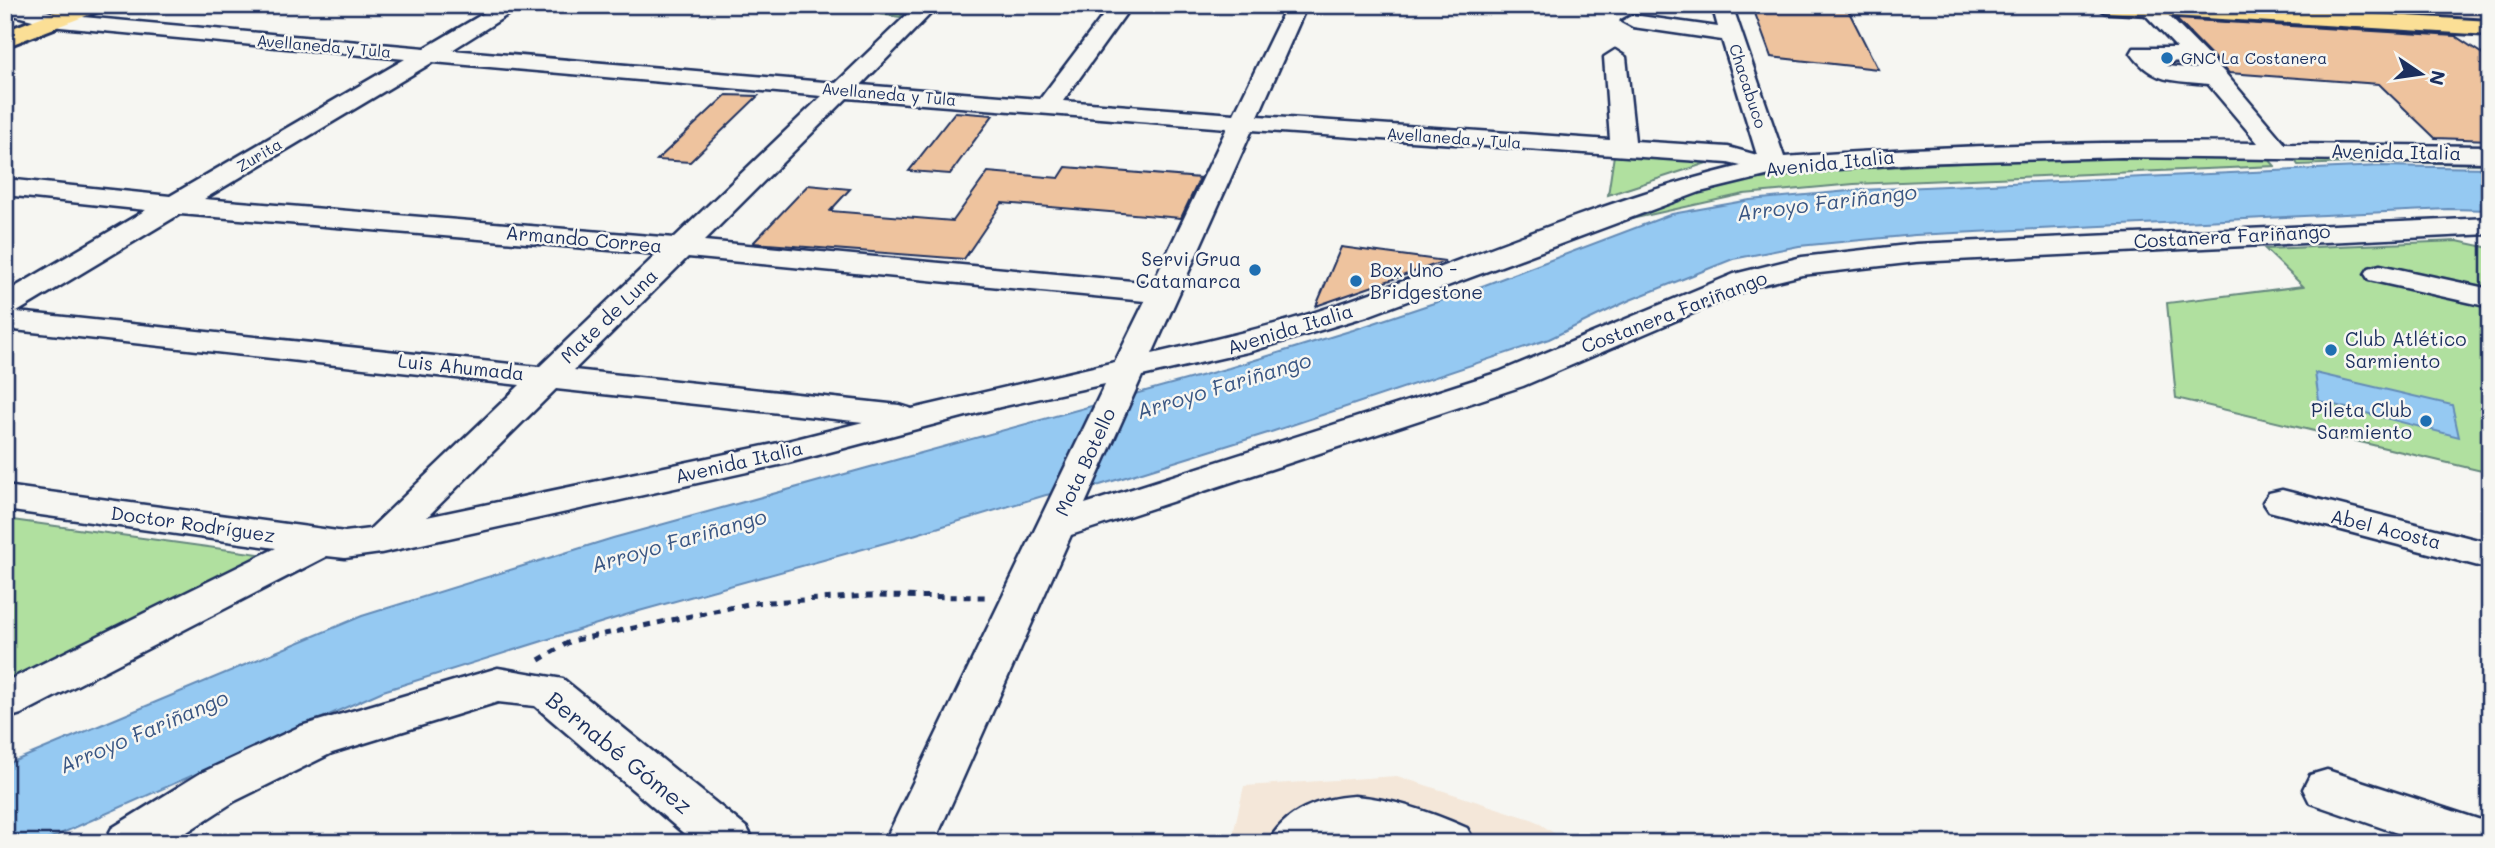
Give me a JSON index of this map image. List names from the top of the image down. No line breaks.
{"streets":{"street":["Avellaneda y Tula","Chacabuco","Avenida Italia","Zurita","Costanera Fariñango","Armando Correa","Mate de Luna","Luis Ahumada","Mota Botello","Doctor Rodríguez","Abel Acosta","Bernabé Gómez"]},"crossings":[["Avellaneda y Tula","Chacabuco"],["Avellaneda y Tula","Avenida Italia"],["Avellaneda y Tula","Zurita"],["Avellaneda y Tula","Mate de Luna"],["Avellaneda y Tula","Mota Botello"],["Chacabuco","Avenida Italia"],["Avenida Italia","Mate de Luna"],["Avenida Italia","Luis Ahumada"],["Avenida Italia","Mota Botello"],["Avenida Italia","Doctor Rodríguez"],["Zurita","Armando Correa"],["Costanera Fariñango","Mota Botello"],["Armando Correa","Mate de Luna"],["Armando Correa","Mota Botello"],["Mate de Luna","Luis Ahumada"],["Mate de Luna","Doctor Rodríguez"]],"water":["Arroyo Fariñango"],"places":["GNC La Costanera","Servi Grua Catamarca","Box Uno - Bridgestone","Club Atlético Sarmiento","Pileta Club Sarmiento"],"north":"right"}
